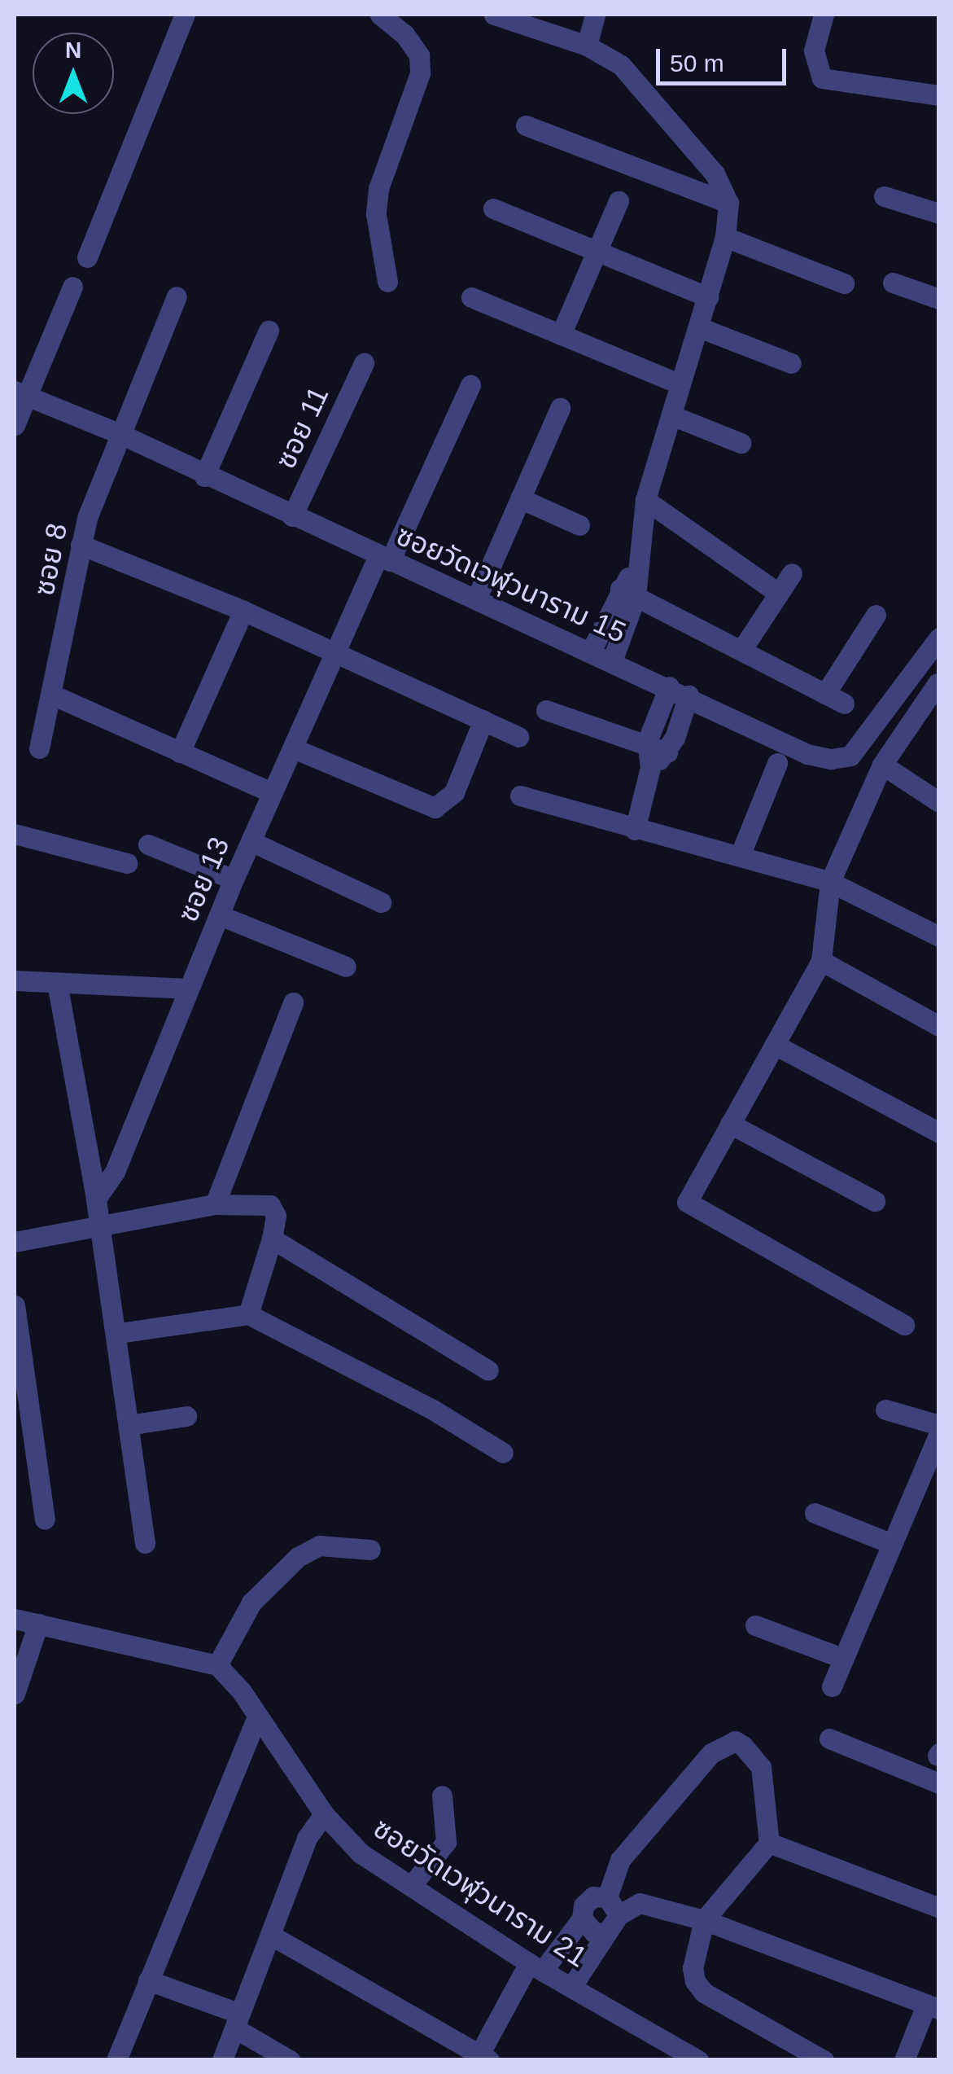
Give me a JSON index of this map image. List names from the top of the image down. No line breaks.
{"streets":{"street":["ซอย 11","ซอย 8","ซอยวัดเวฬุวนาราม 15","ซอย 13","ซอยวัดเวฬุวนาราม 21"]},"crossings":[["ซอย 11","ซอยวัดเวฬุวนาราม 15"],["ซอย 8","ซอยวัดเวฬุวนาราม 15"],["ซอยวัดเวฬุวนาราม 15","ซอย 13"]],"scale_bar":"50 m","north":"top"}
